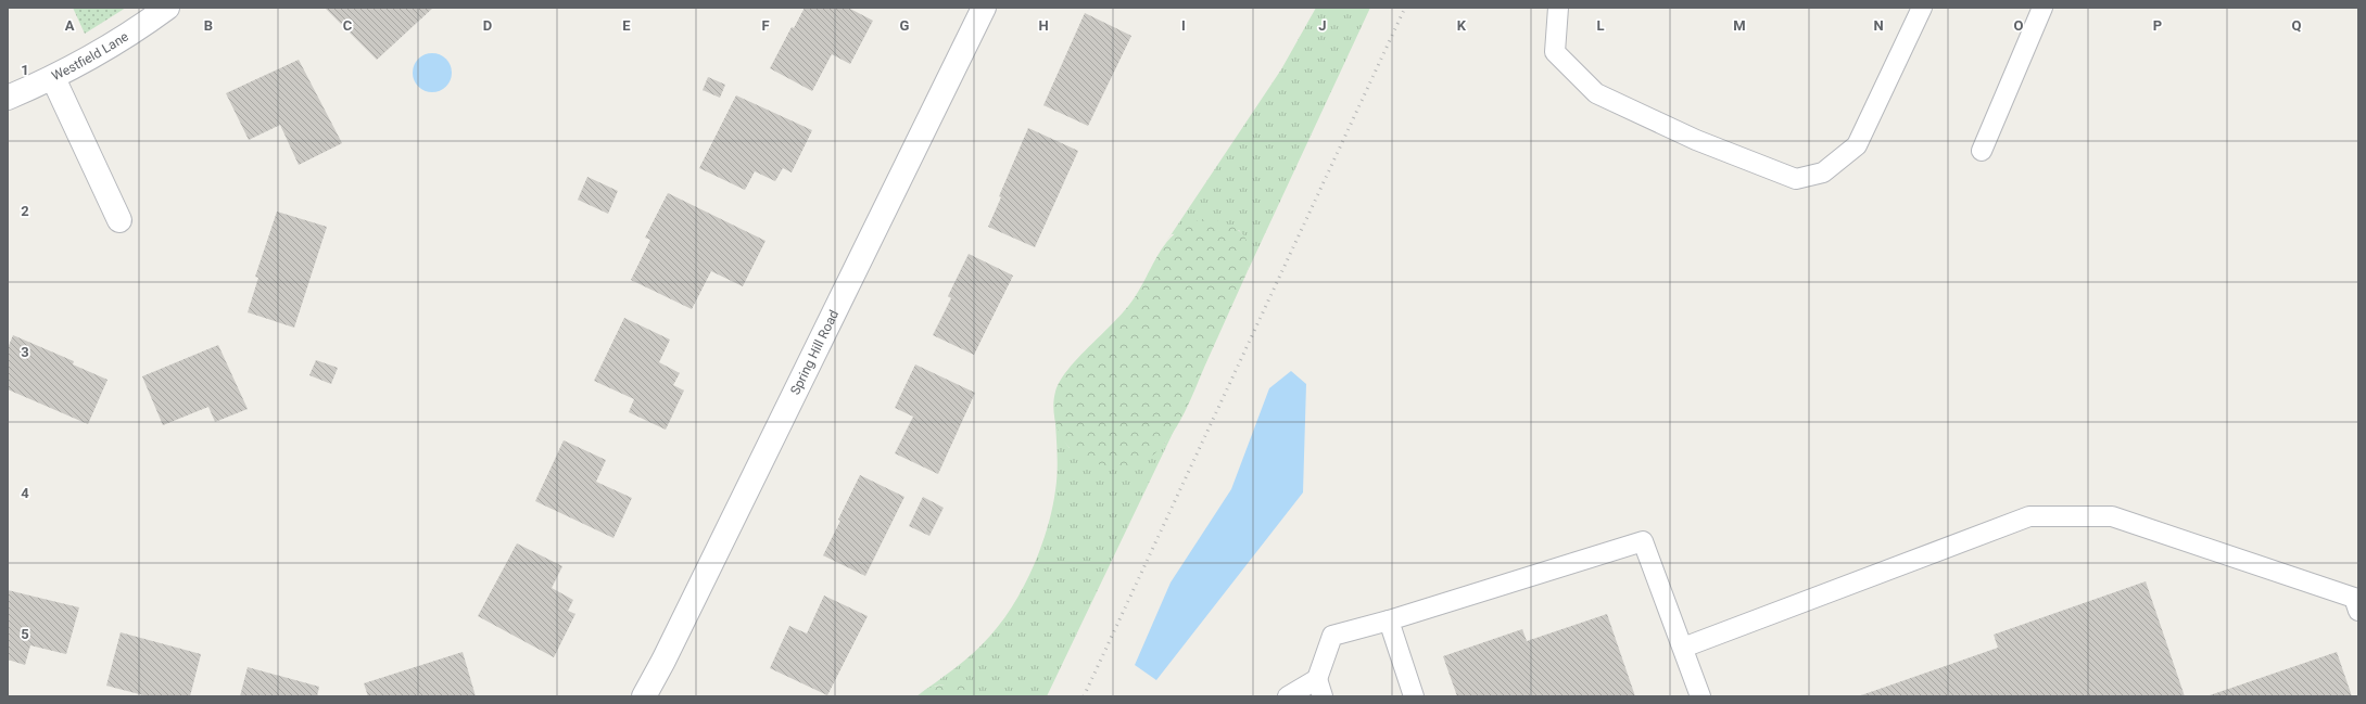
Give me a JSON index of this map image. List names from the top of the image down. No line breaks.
{"streets":{"street":["Westfield Lane","Spring Hill Road"]},"grid":{"columns":["A","B","C","D","E","F","G","H","I","J","K","L","M","N","O","P","Q"],"rows":["1","2","3","4","5"]}}
